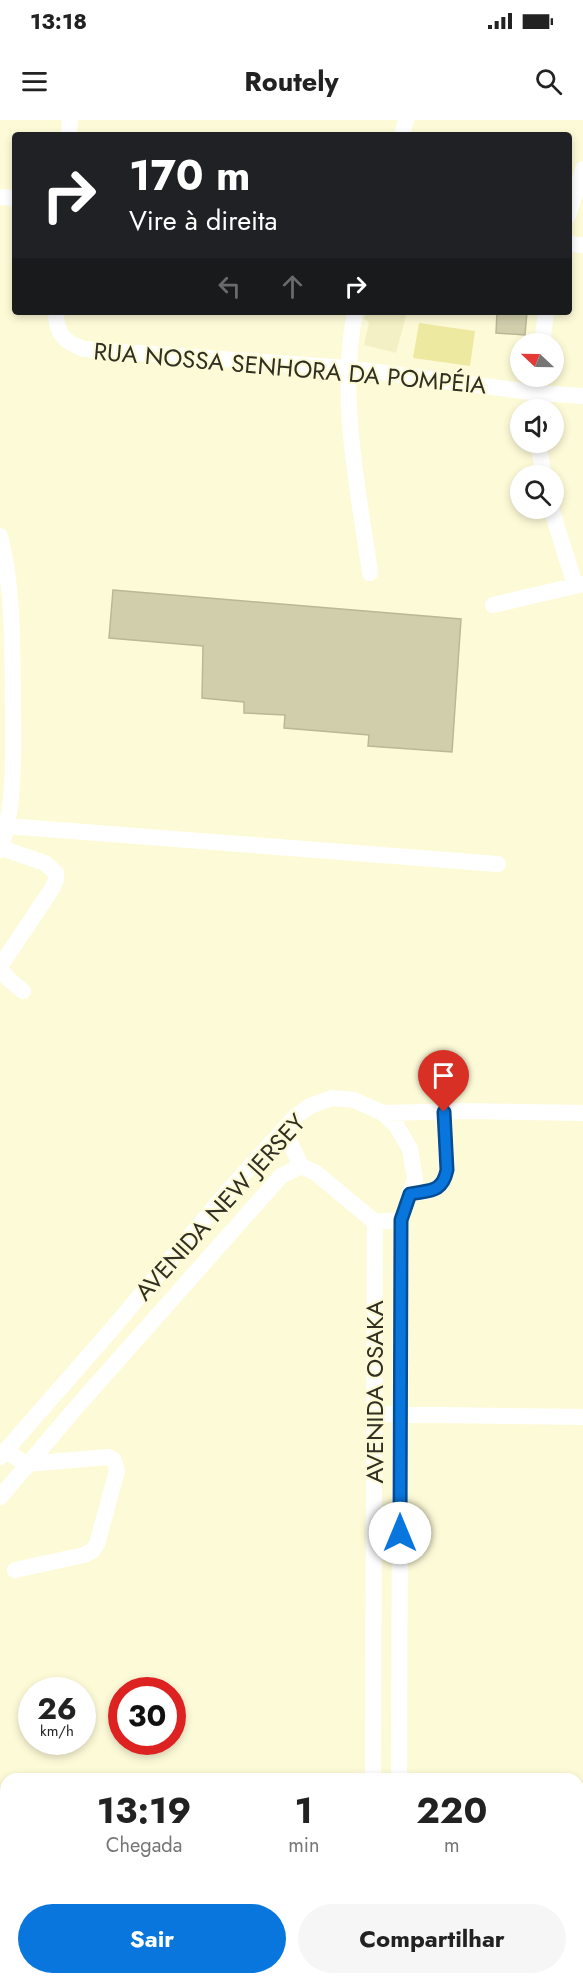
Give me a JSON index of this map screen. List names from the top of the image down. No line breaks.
{"streets":{"street":["RUA NOSSA SENHORA DA POMPÉIA","AVENIDA NEW JERSEY","AVENIDA OSAKA"]},"crossings":[["AVENIDA NEW JERSEY","AVENIDA OSAKA"]],"north":"left","page":{"status":"13:18","header":"Routely","turn":["170 m","Vire à direita"],"speed":"26 km/h","limit":"30","eta":["13:19","Chegada","1","min","220","m"],"buttons":["Sair","Compartilhar"]}}
